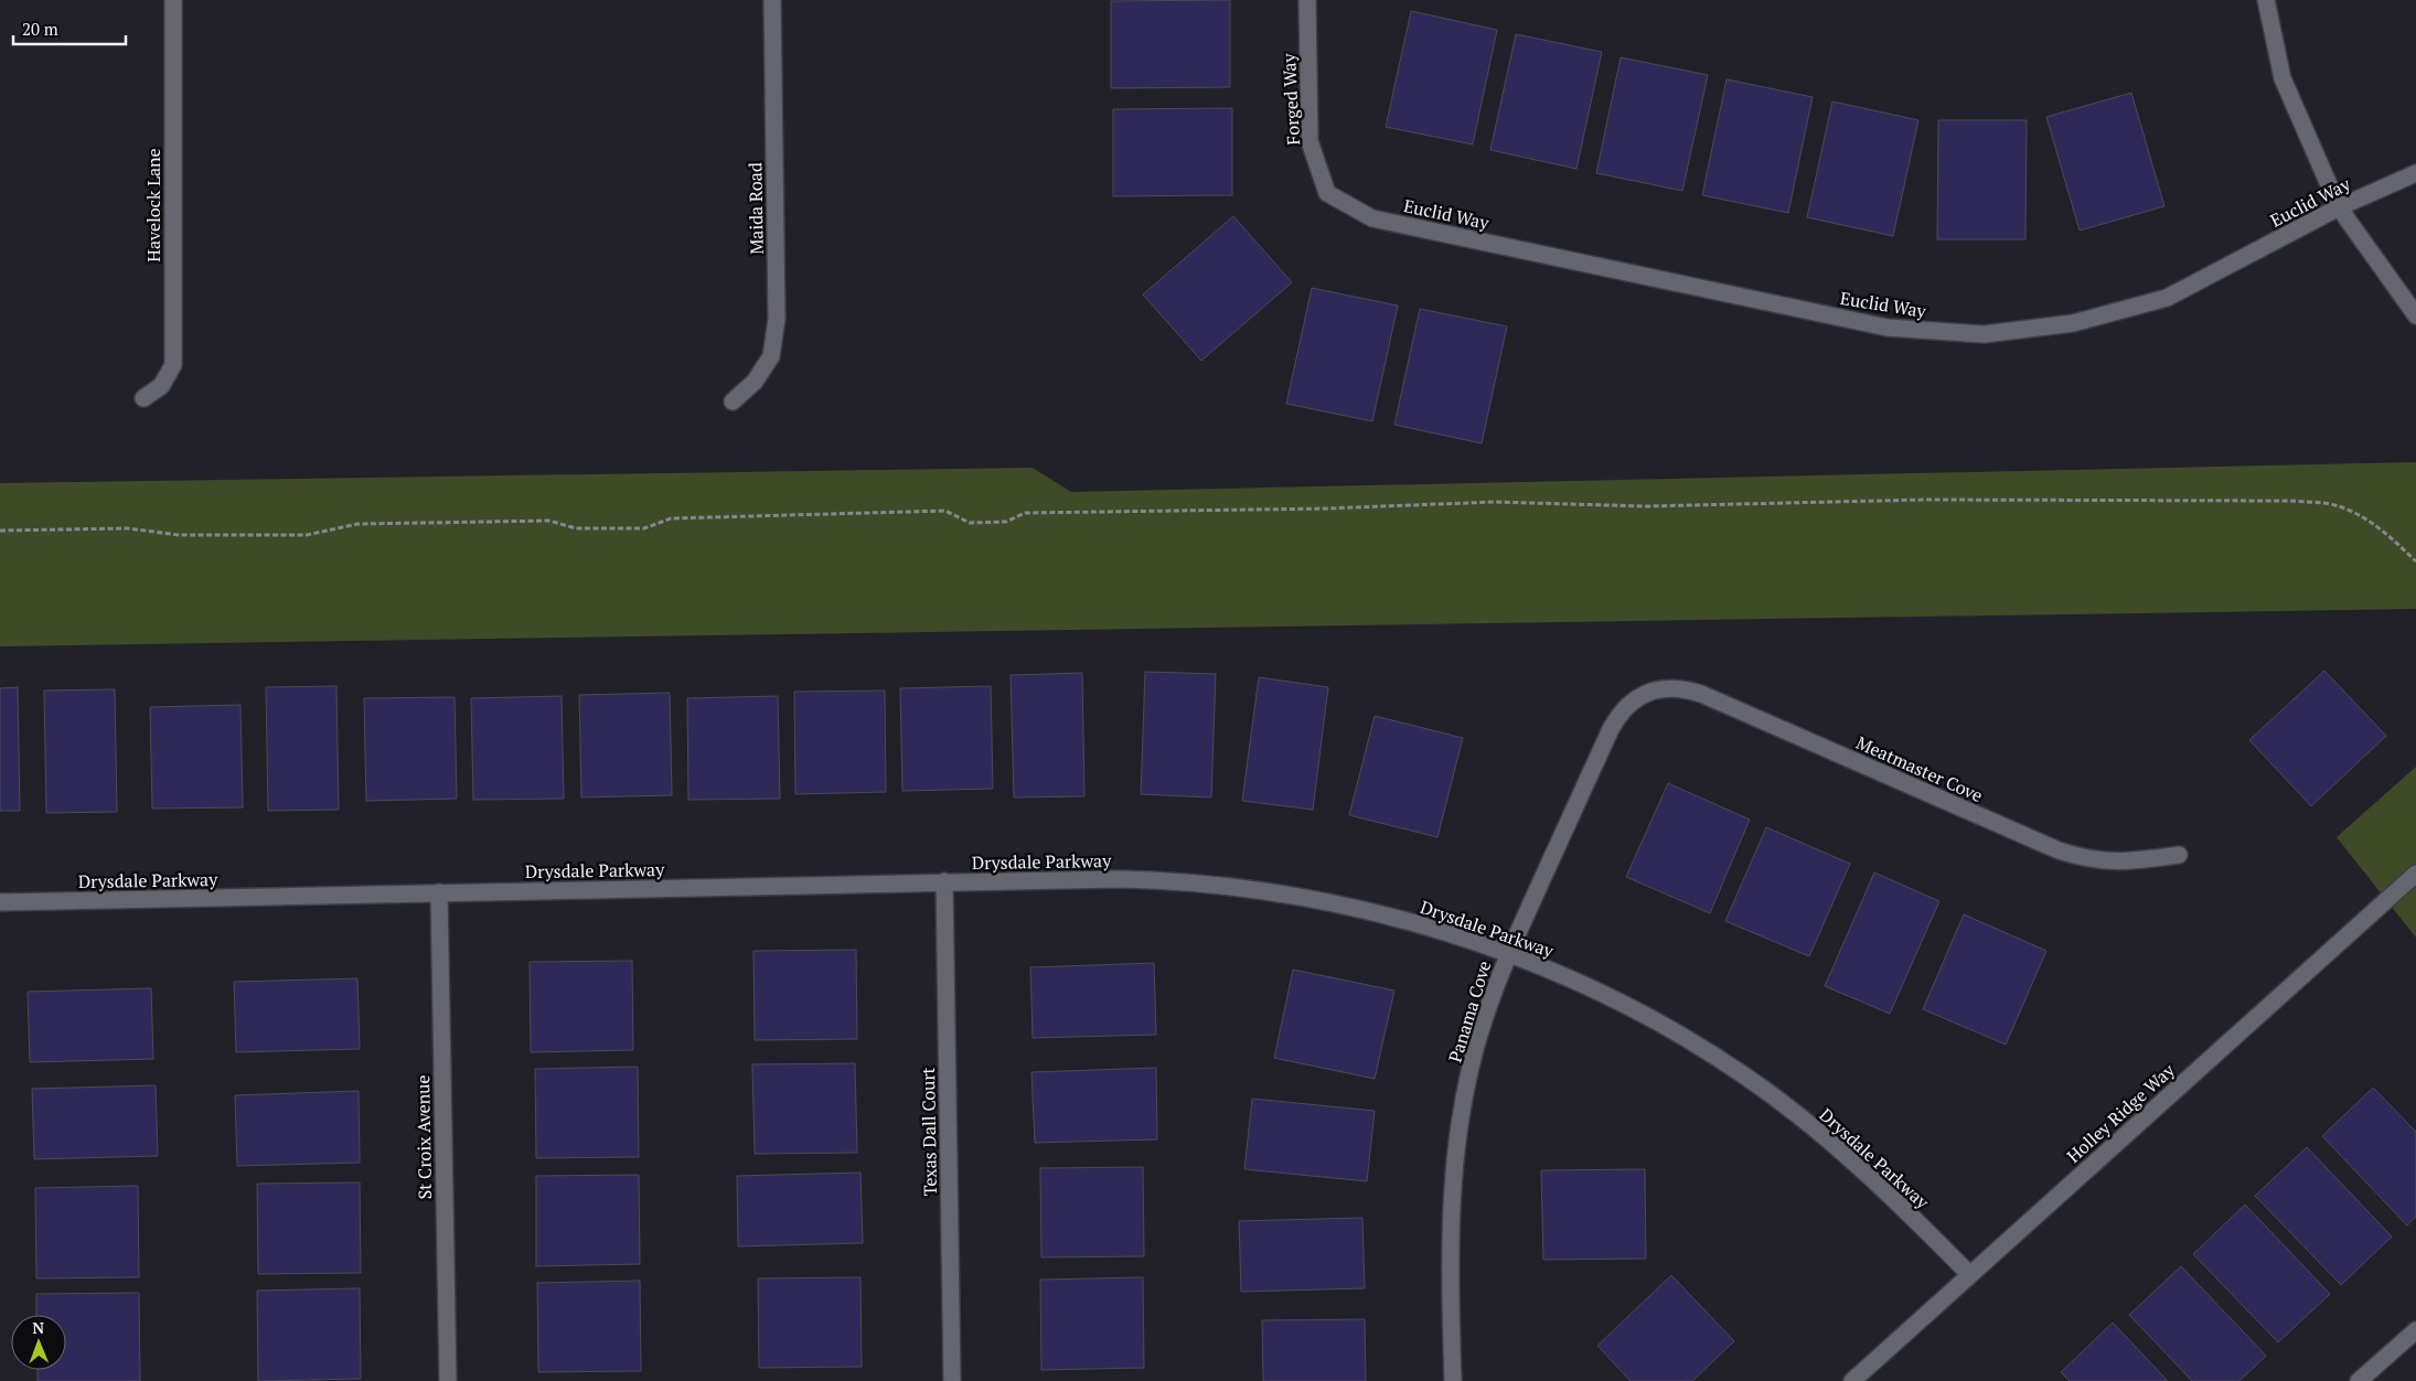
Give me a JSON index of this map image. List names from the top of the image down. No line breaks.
{"streets":{"street":["Forged Way","Euclid Way","Havelock Lane","Maida Road","Meatmaster Cove","Drysdale Parkway","Panama Cove","Holley Ridge Way","Texas Dall Court","St Croix Avenue"]},"crossings":[["Forged Way","Euclid Way"],["Meatmaster Cove","Panama Cove"],["Drysdale Parkway","Panama Cove"],["Drysdale Parkway","Holley Ridge Way"],["Drysdale Parkway","Texas Dall Court"],["Drysdale Parkway","St Croix Avenue"]],"scale_bar":"20 m","north":"top"}
